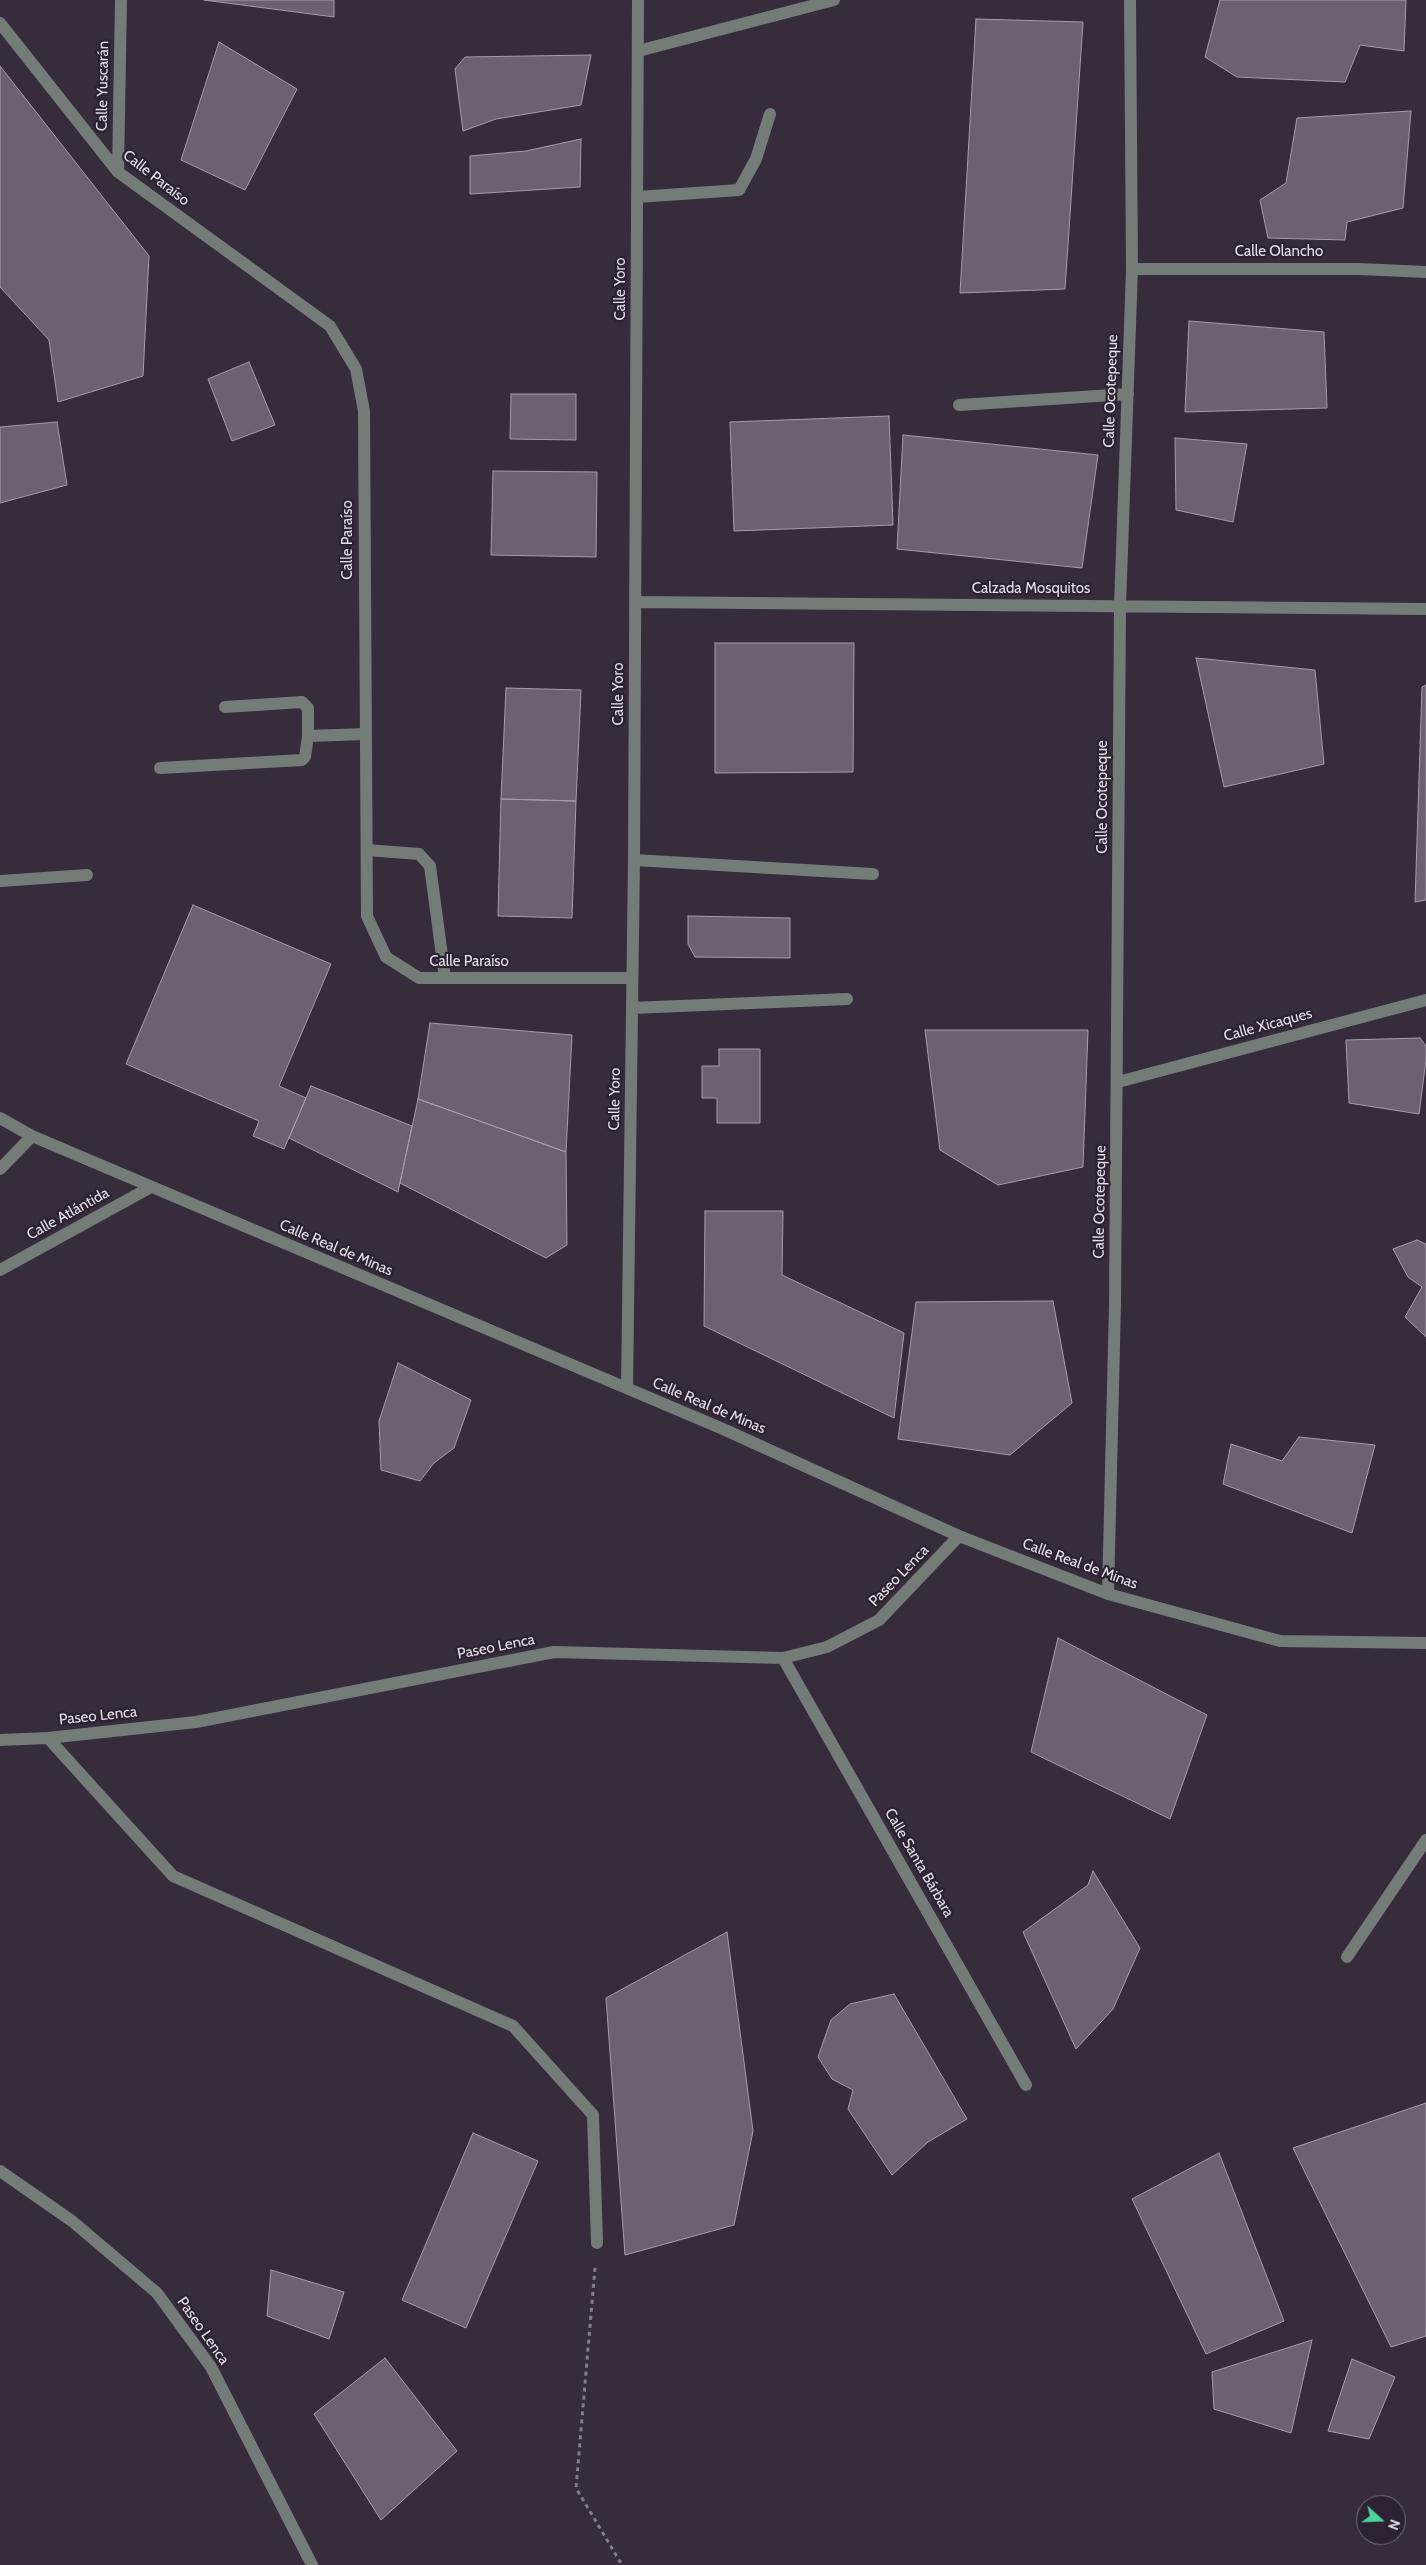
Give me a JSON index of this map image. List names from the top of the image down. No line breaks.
{"streets":{"street":["Calle Yuscarán","Calle Paraíso","Calle Olancho","Calle Yoro","Calle Ocotepeque","Calzada Mosquitos","Calle Xicaques","Calle Atlántida","Calle Real de Minas","Paseo Lenca","Calle Santa Bárbara"]},"crossings":[["Calle Yuscarán","Calle Paraíso"],["Calle Paraíso","Calle Yoro"],["Calle Olancho","Calle Ocotepeque"],["Calle Yoro","Calzada Mosquitos"],["Calle Yoro","Calle Real de Minas"],["Calle Ocotepeque","Calzada Mosquitos"],["Calle Ocotepeque","Calle Xicaques"],["Calle Ocotepeque","Calle Real de Minas"],["Calle Atlántida","Calle Real de Minas"],["Calle Real de Minas","Paseo Lenca"],["Paseo Lenca","Calle Santa Bárbara"]],"north":"right"}
